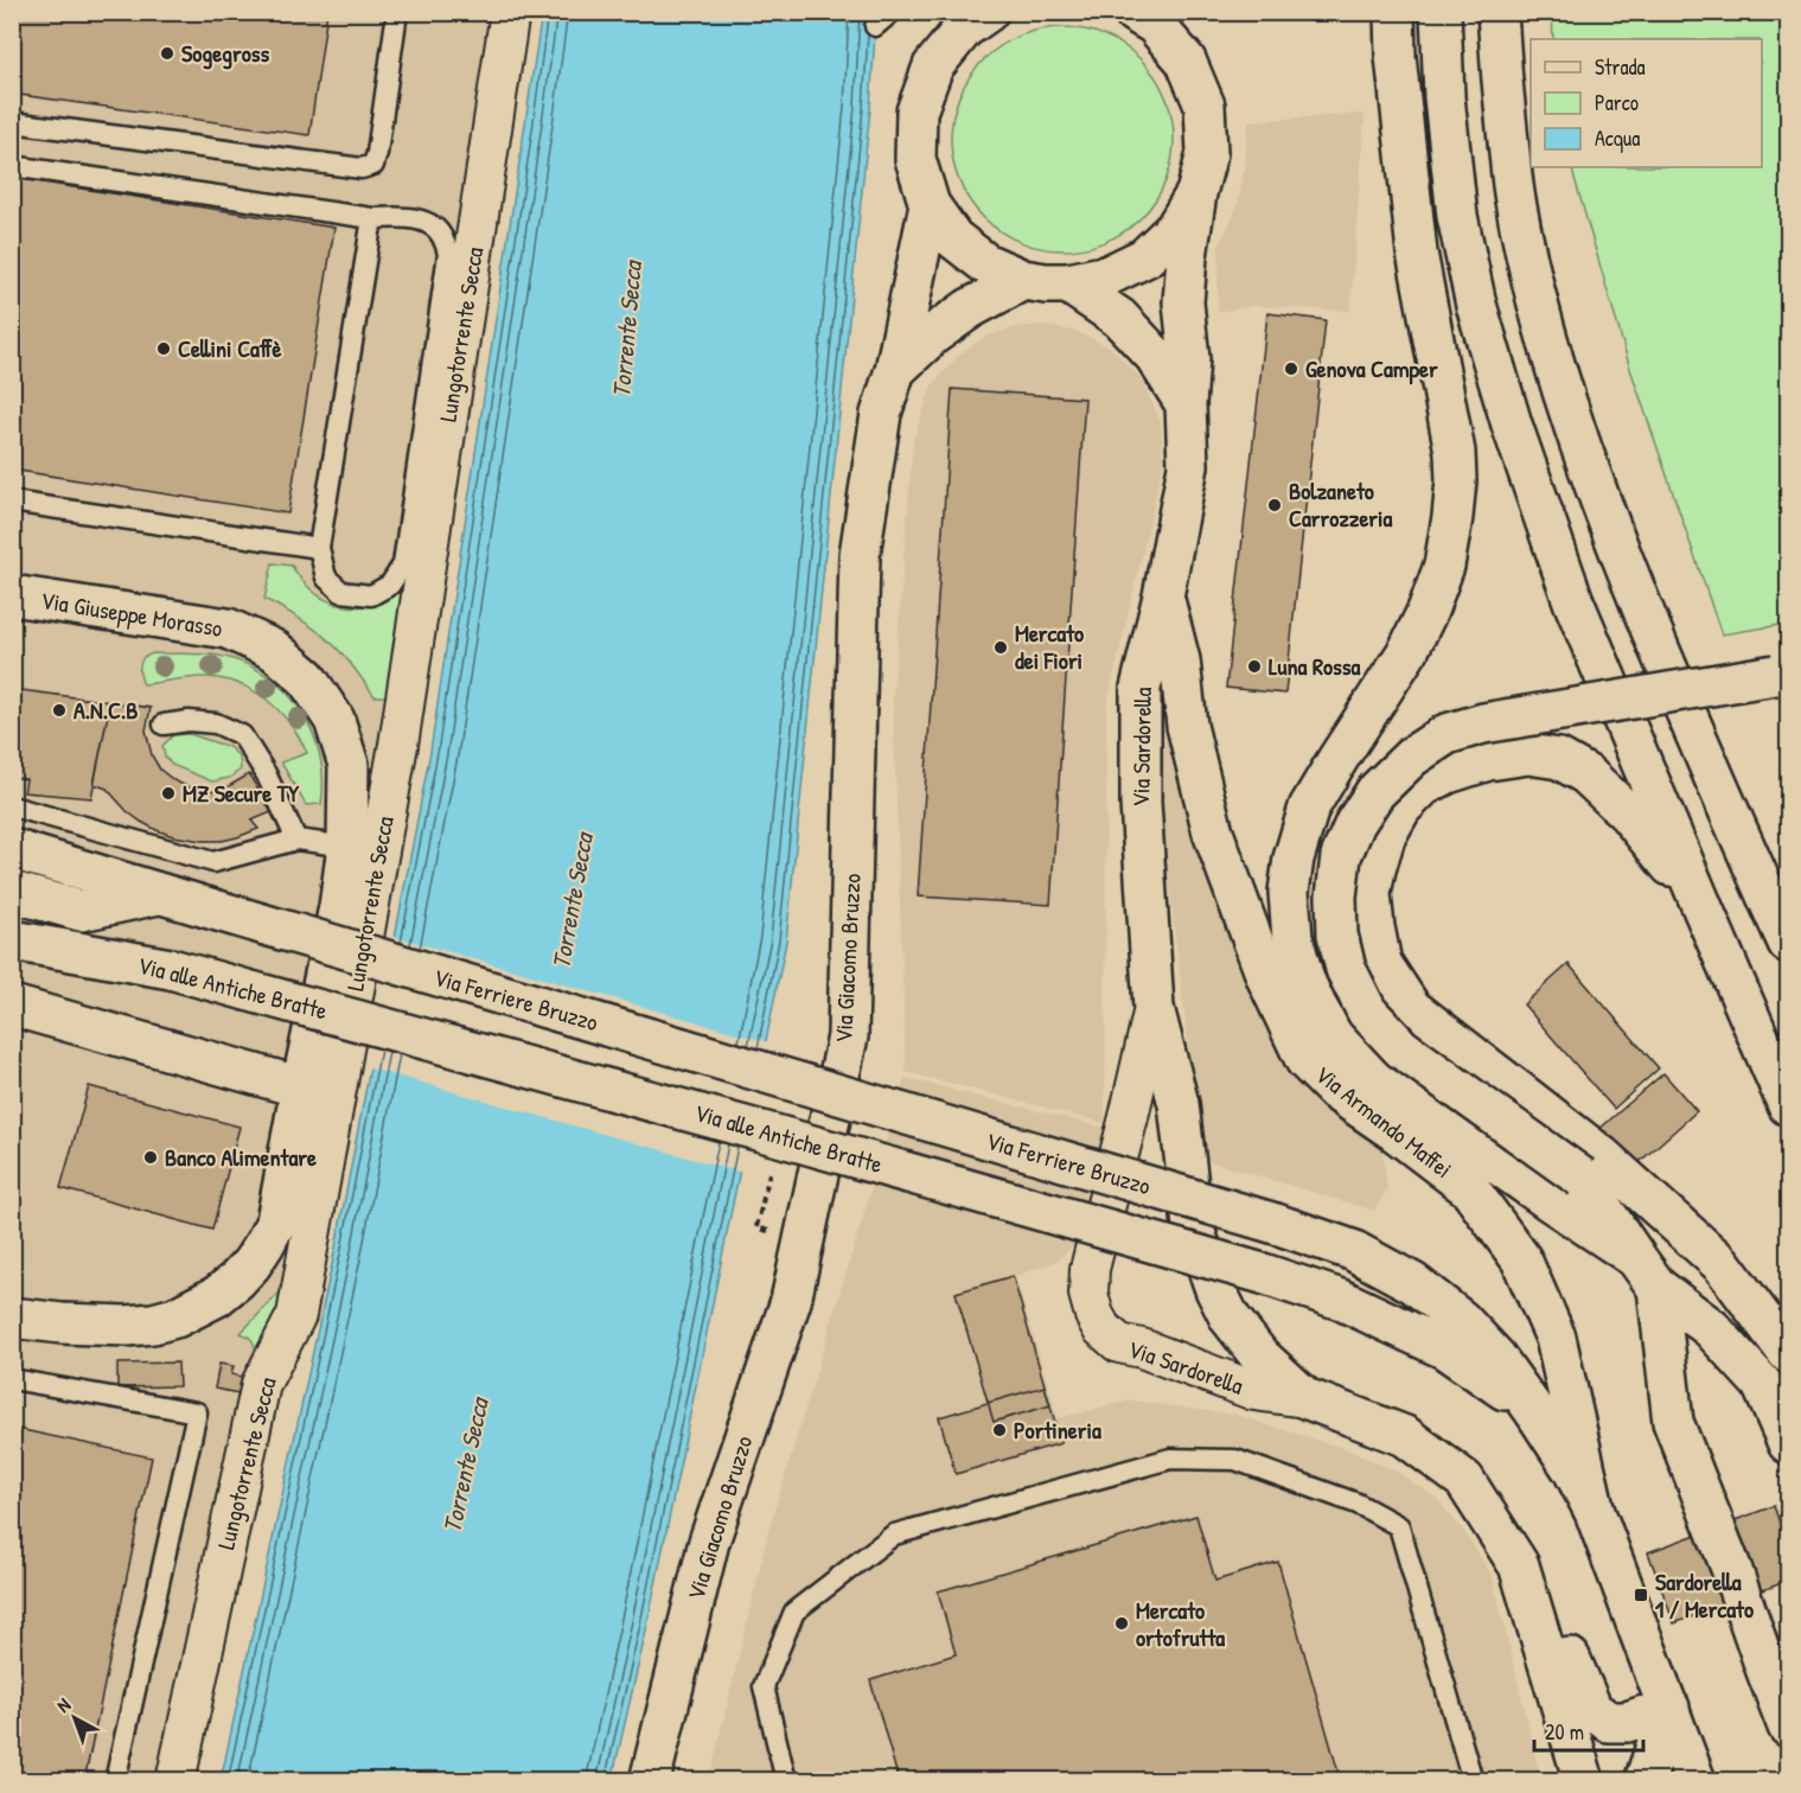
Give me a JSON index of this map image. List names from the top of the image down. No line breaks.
{"streets":{"main road":["Via Giuseppe Morasso","Via Sardorella","Via Giacomo Bruzzo","Via alle Antiche Bratte","Via Ferriere Bruzzo","Via Armando Maffei"],"street":["Lungotorrente Secca"]},"crossings":[["Via Sardorella","Via Ferriere Bruzzo"],["Via Sardorella","Via Armando Maffei"],["Via alle Antiche Bratte","Via Ferriere Bruzzo"],["Via Ferriere Bruzzo","Via Armando Maffei"]],"water":["Torrente Secca"],"places":{"other":["Sogegross","Cellini Caffè","Genova Camper","Bolzaneto Carrozzeria","Mercato dei Fiori","Luna Rossa","A.N.C.B","MZ Secure TY","Banco Alimentare","Portineria","Mercato ortofrutta"],"transit":["Sardorella 1 / Mercato"]},"legend":["Strada","Parco","Acqua"],"scale_bar":"20 m","north":"top left"}
